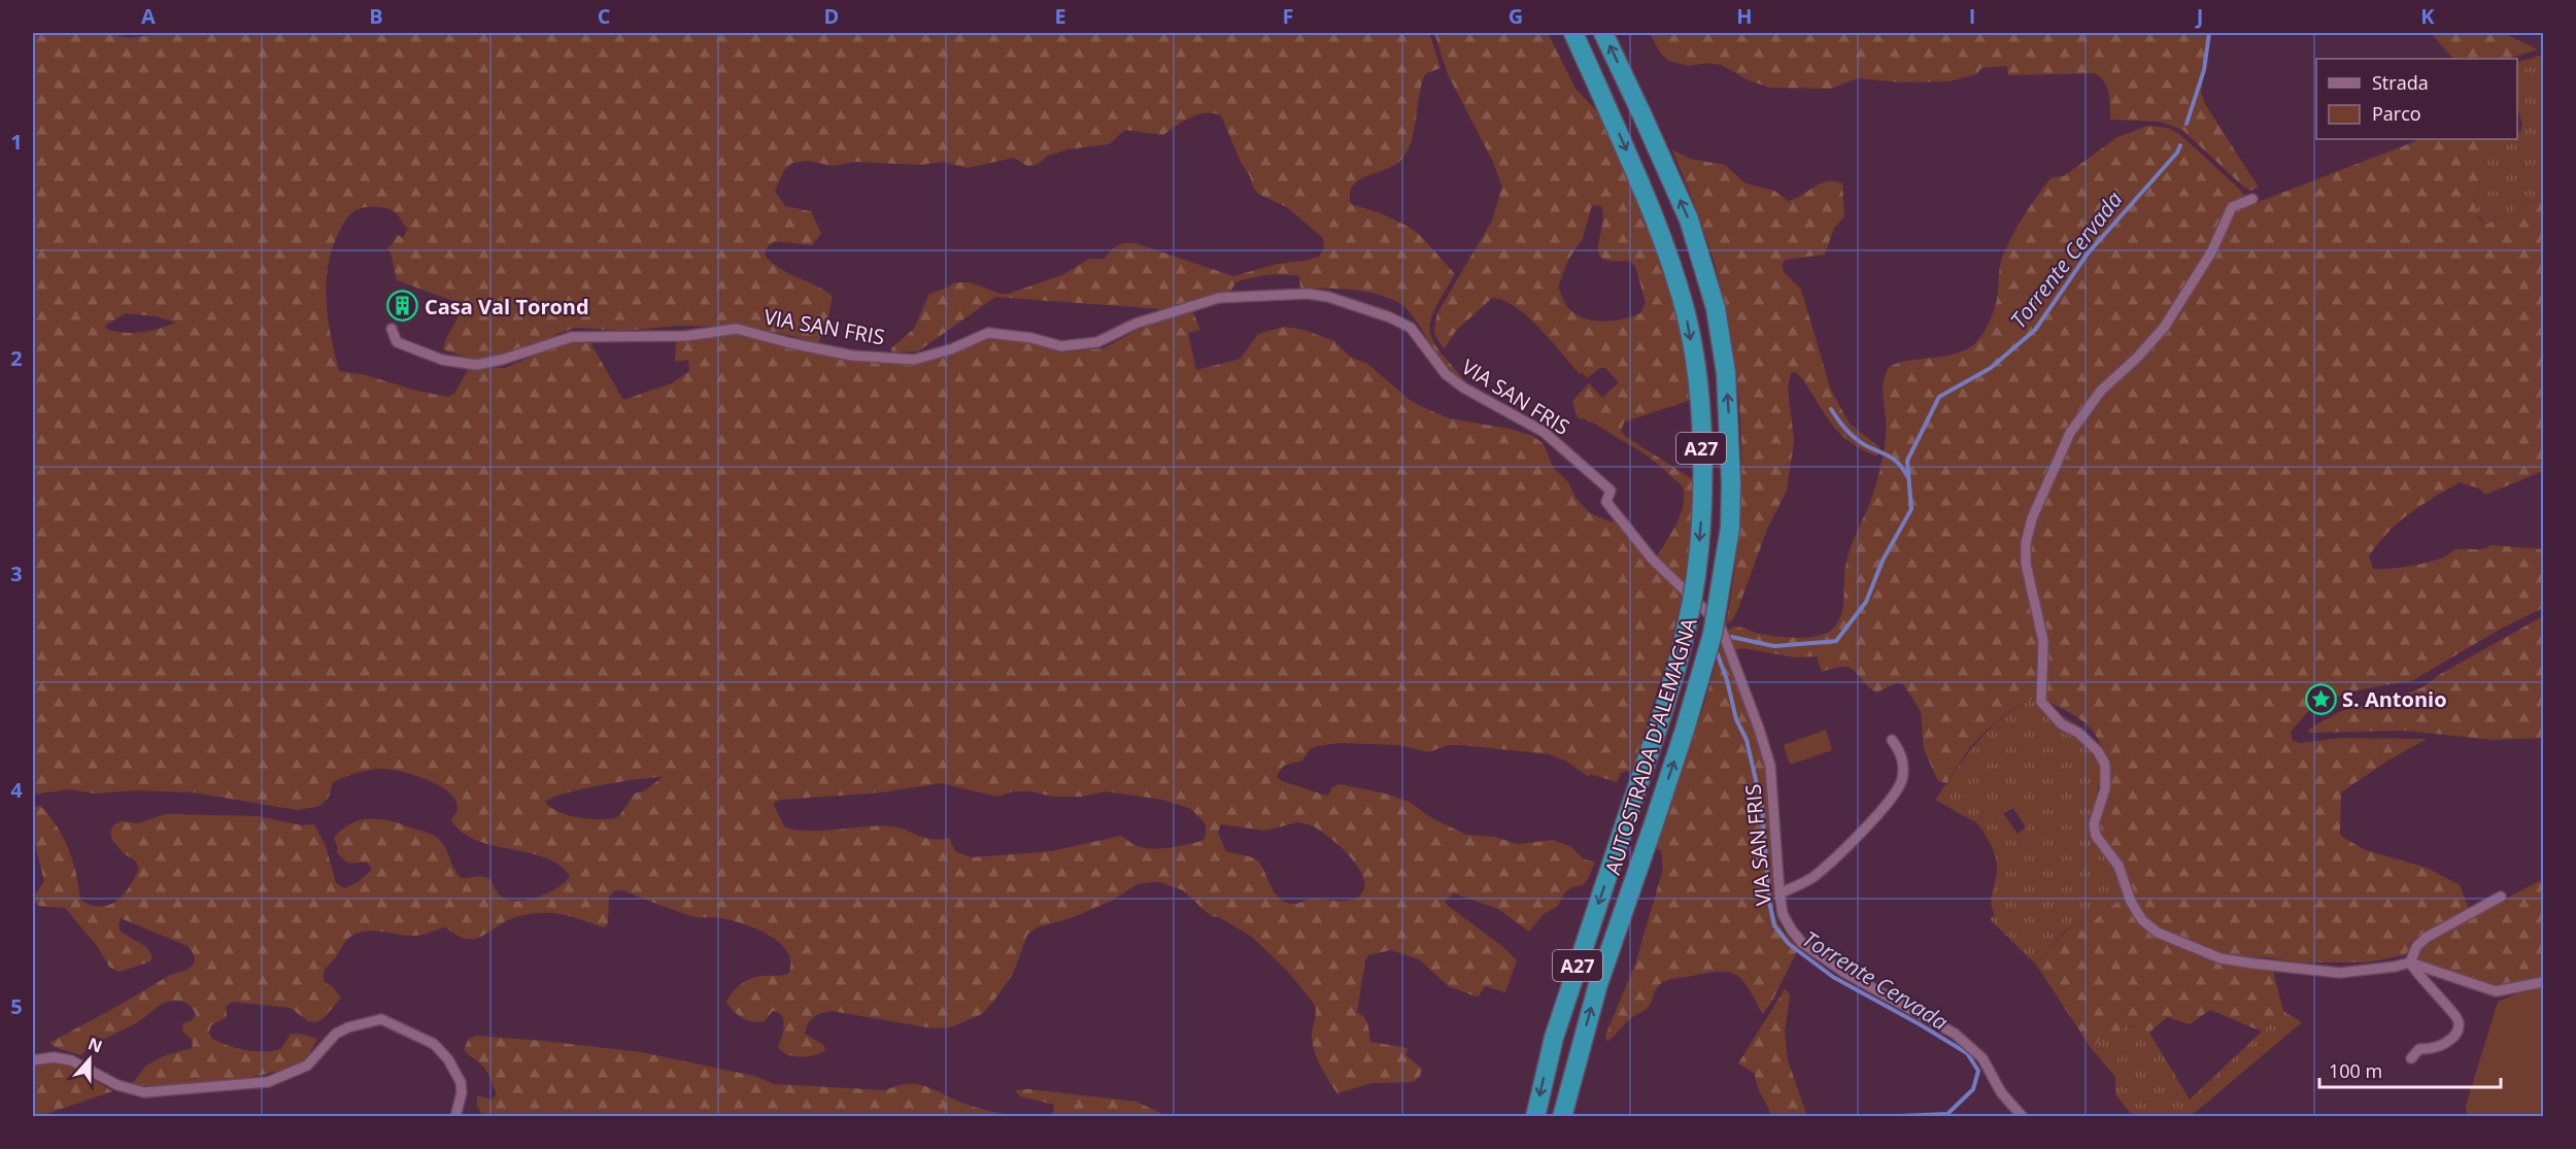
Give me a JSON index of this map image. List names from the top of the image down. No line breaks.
{"streets":{"highway":["A27","AUTOSTRADA D'ALEMAGNA"],"street":["VIA SAN FRIS"]},"water":["Torrente Cervada"],"places":{"building":["Casa Val Torond"],"place":["S. Antonio"]},"legend":["Strada","Parco"],"scale_bar":"100 m","north":"top","grid":{"columns":["A","B","C","D","E","F","G","H","I","J","K"],"rows":["1","2","3","4","5"]}}
